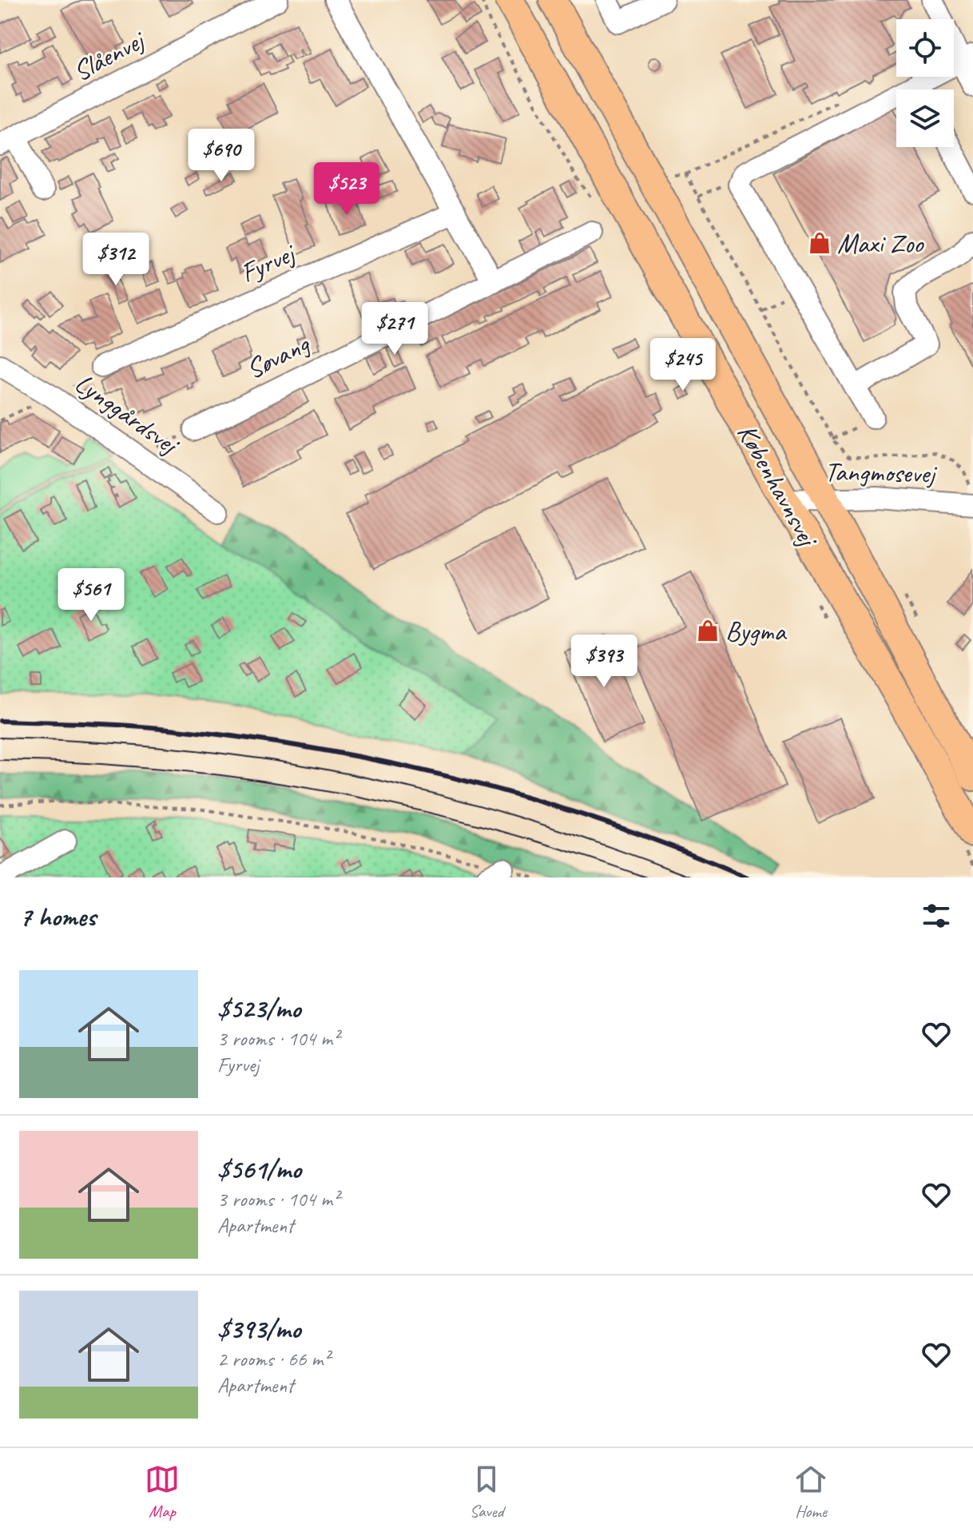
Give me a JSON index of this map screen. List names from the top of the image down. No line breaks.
{"streets":{"main road":["Københavnsvej"],"street":["Slåenvej","Fyrvej","Søvang","Lynggårdsvej","Tangmosevej"]},"crossings":[["Tangmosevej","Københavnsvej"]],"places":{"shop":["Maxi Zoo","Bygma"]},"page":{"price":["$690","$523","$312","$271","$245","$561","$393"],"heading":"7 homes","list":[{"name":"$523/mo","note":"3 rooms · 104 m² · Fyrvej"},{"name":"$561/mo","note":"3 rooms · 104 m² · Apartment"},{"name":"$393/mo","note":"2 rooms · 66 m² · Apartment"}],"tabs":["Map","Saved","Home"]}}
